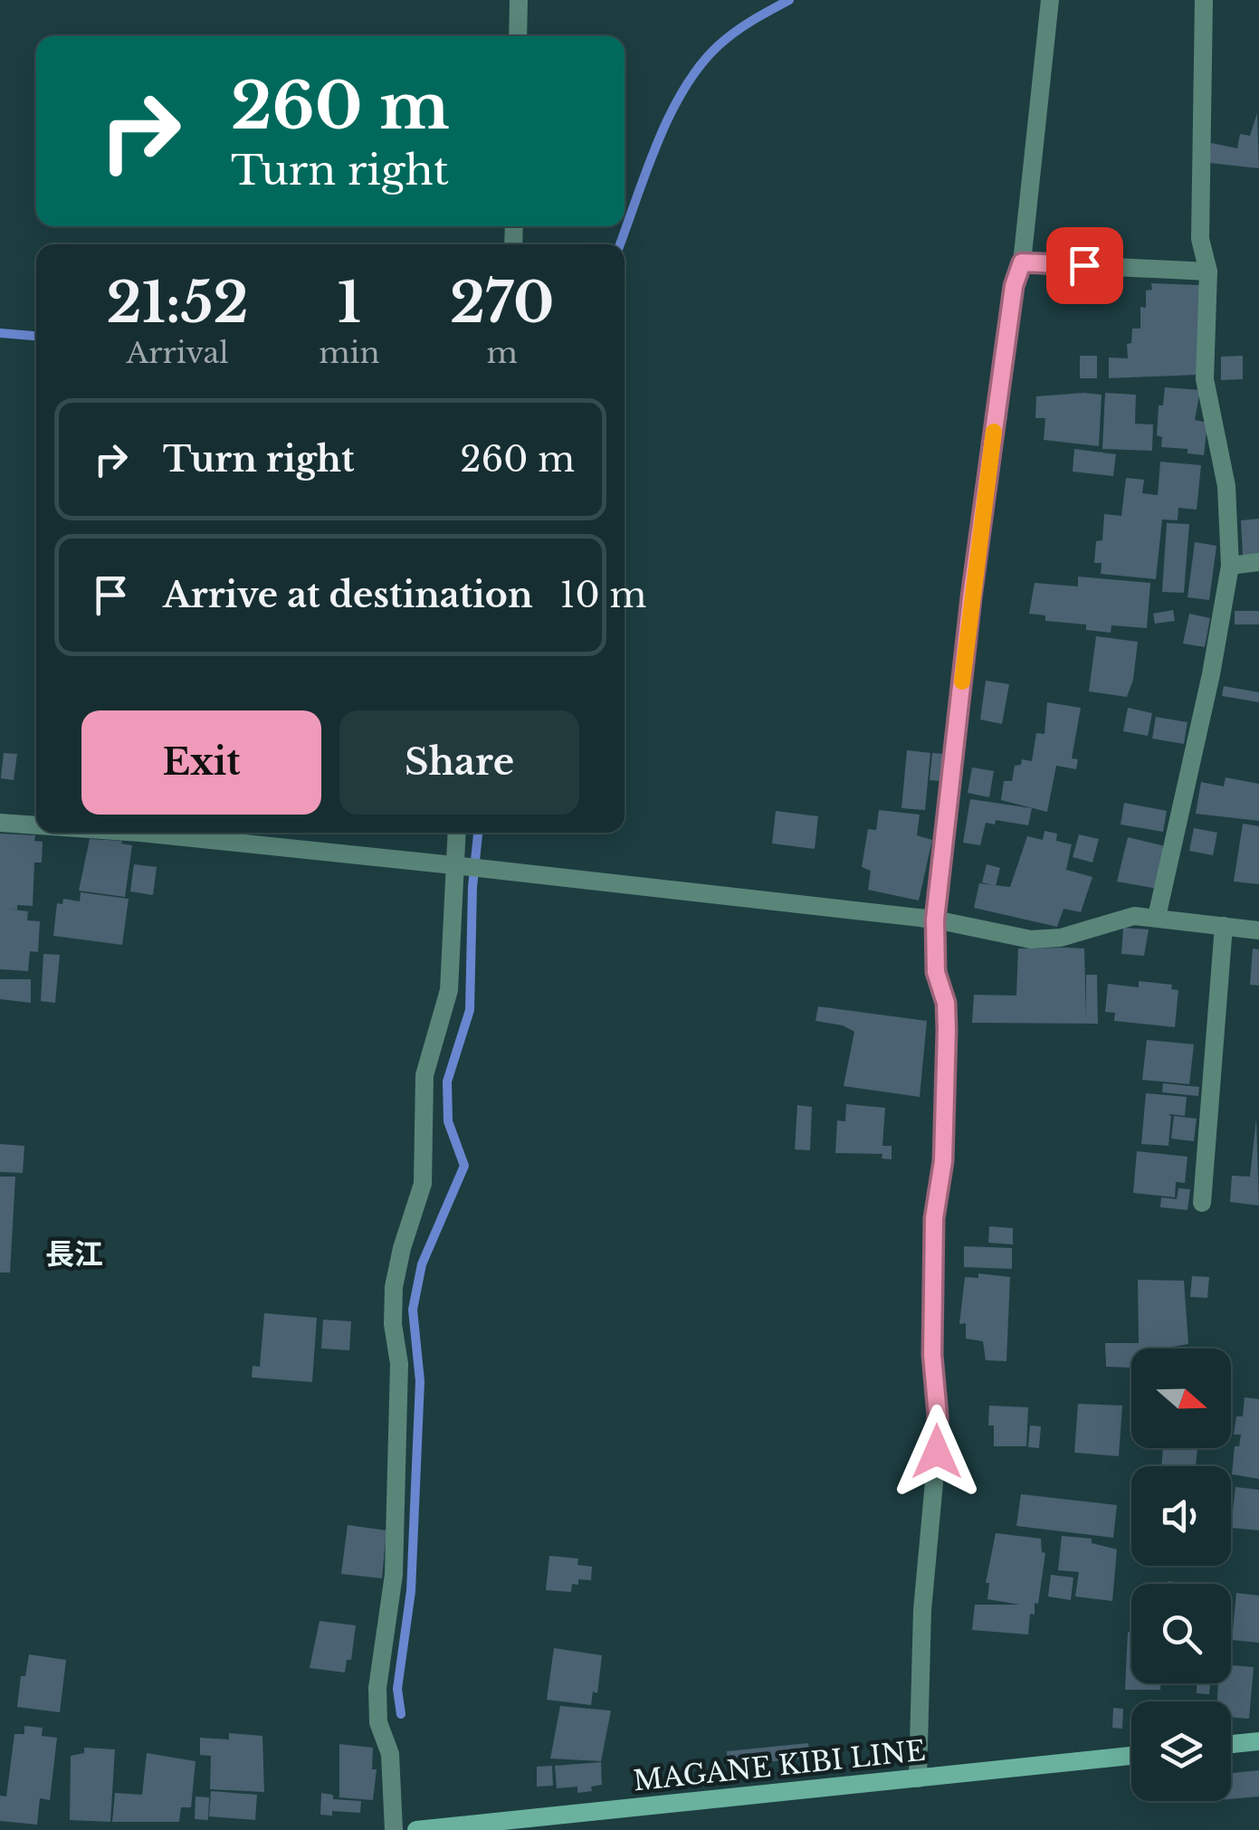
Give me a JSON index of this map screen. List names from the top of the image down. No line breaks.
{"streets":{"main road":["MAGANE KIBI LINE"]},"districts":["長江"],"north":"right","page":{"turn":["260 m","Turn right"],"eta":["21:52","Arrival","1","min","270","m"],"list":[{"name":"Turn right","value":"260 m"},{"name":"Arrive at destination","value":"10 m"}],"buttons":["Exit","Share"]}}
